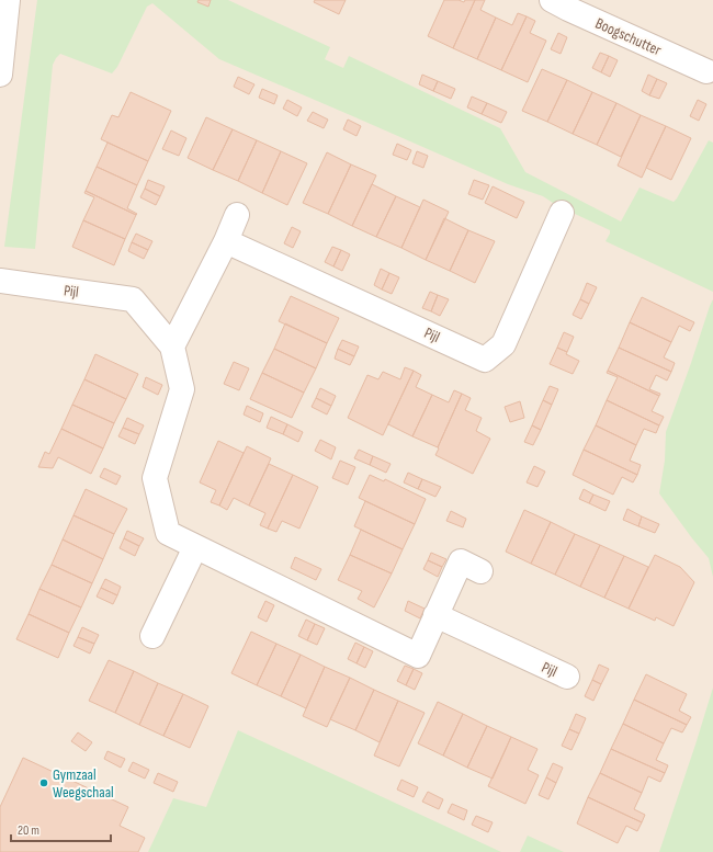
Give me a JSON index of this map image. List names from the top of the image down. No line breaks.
{"streets":{"street":["Boogschutter","Pijl"]},"places":["Gymzaal Weegschaal"],"scale_bar":"20 m"}
